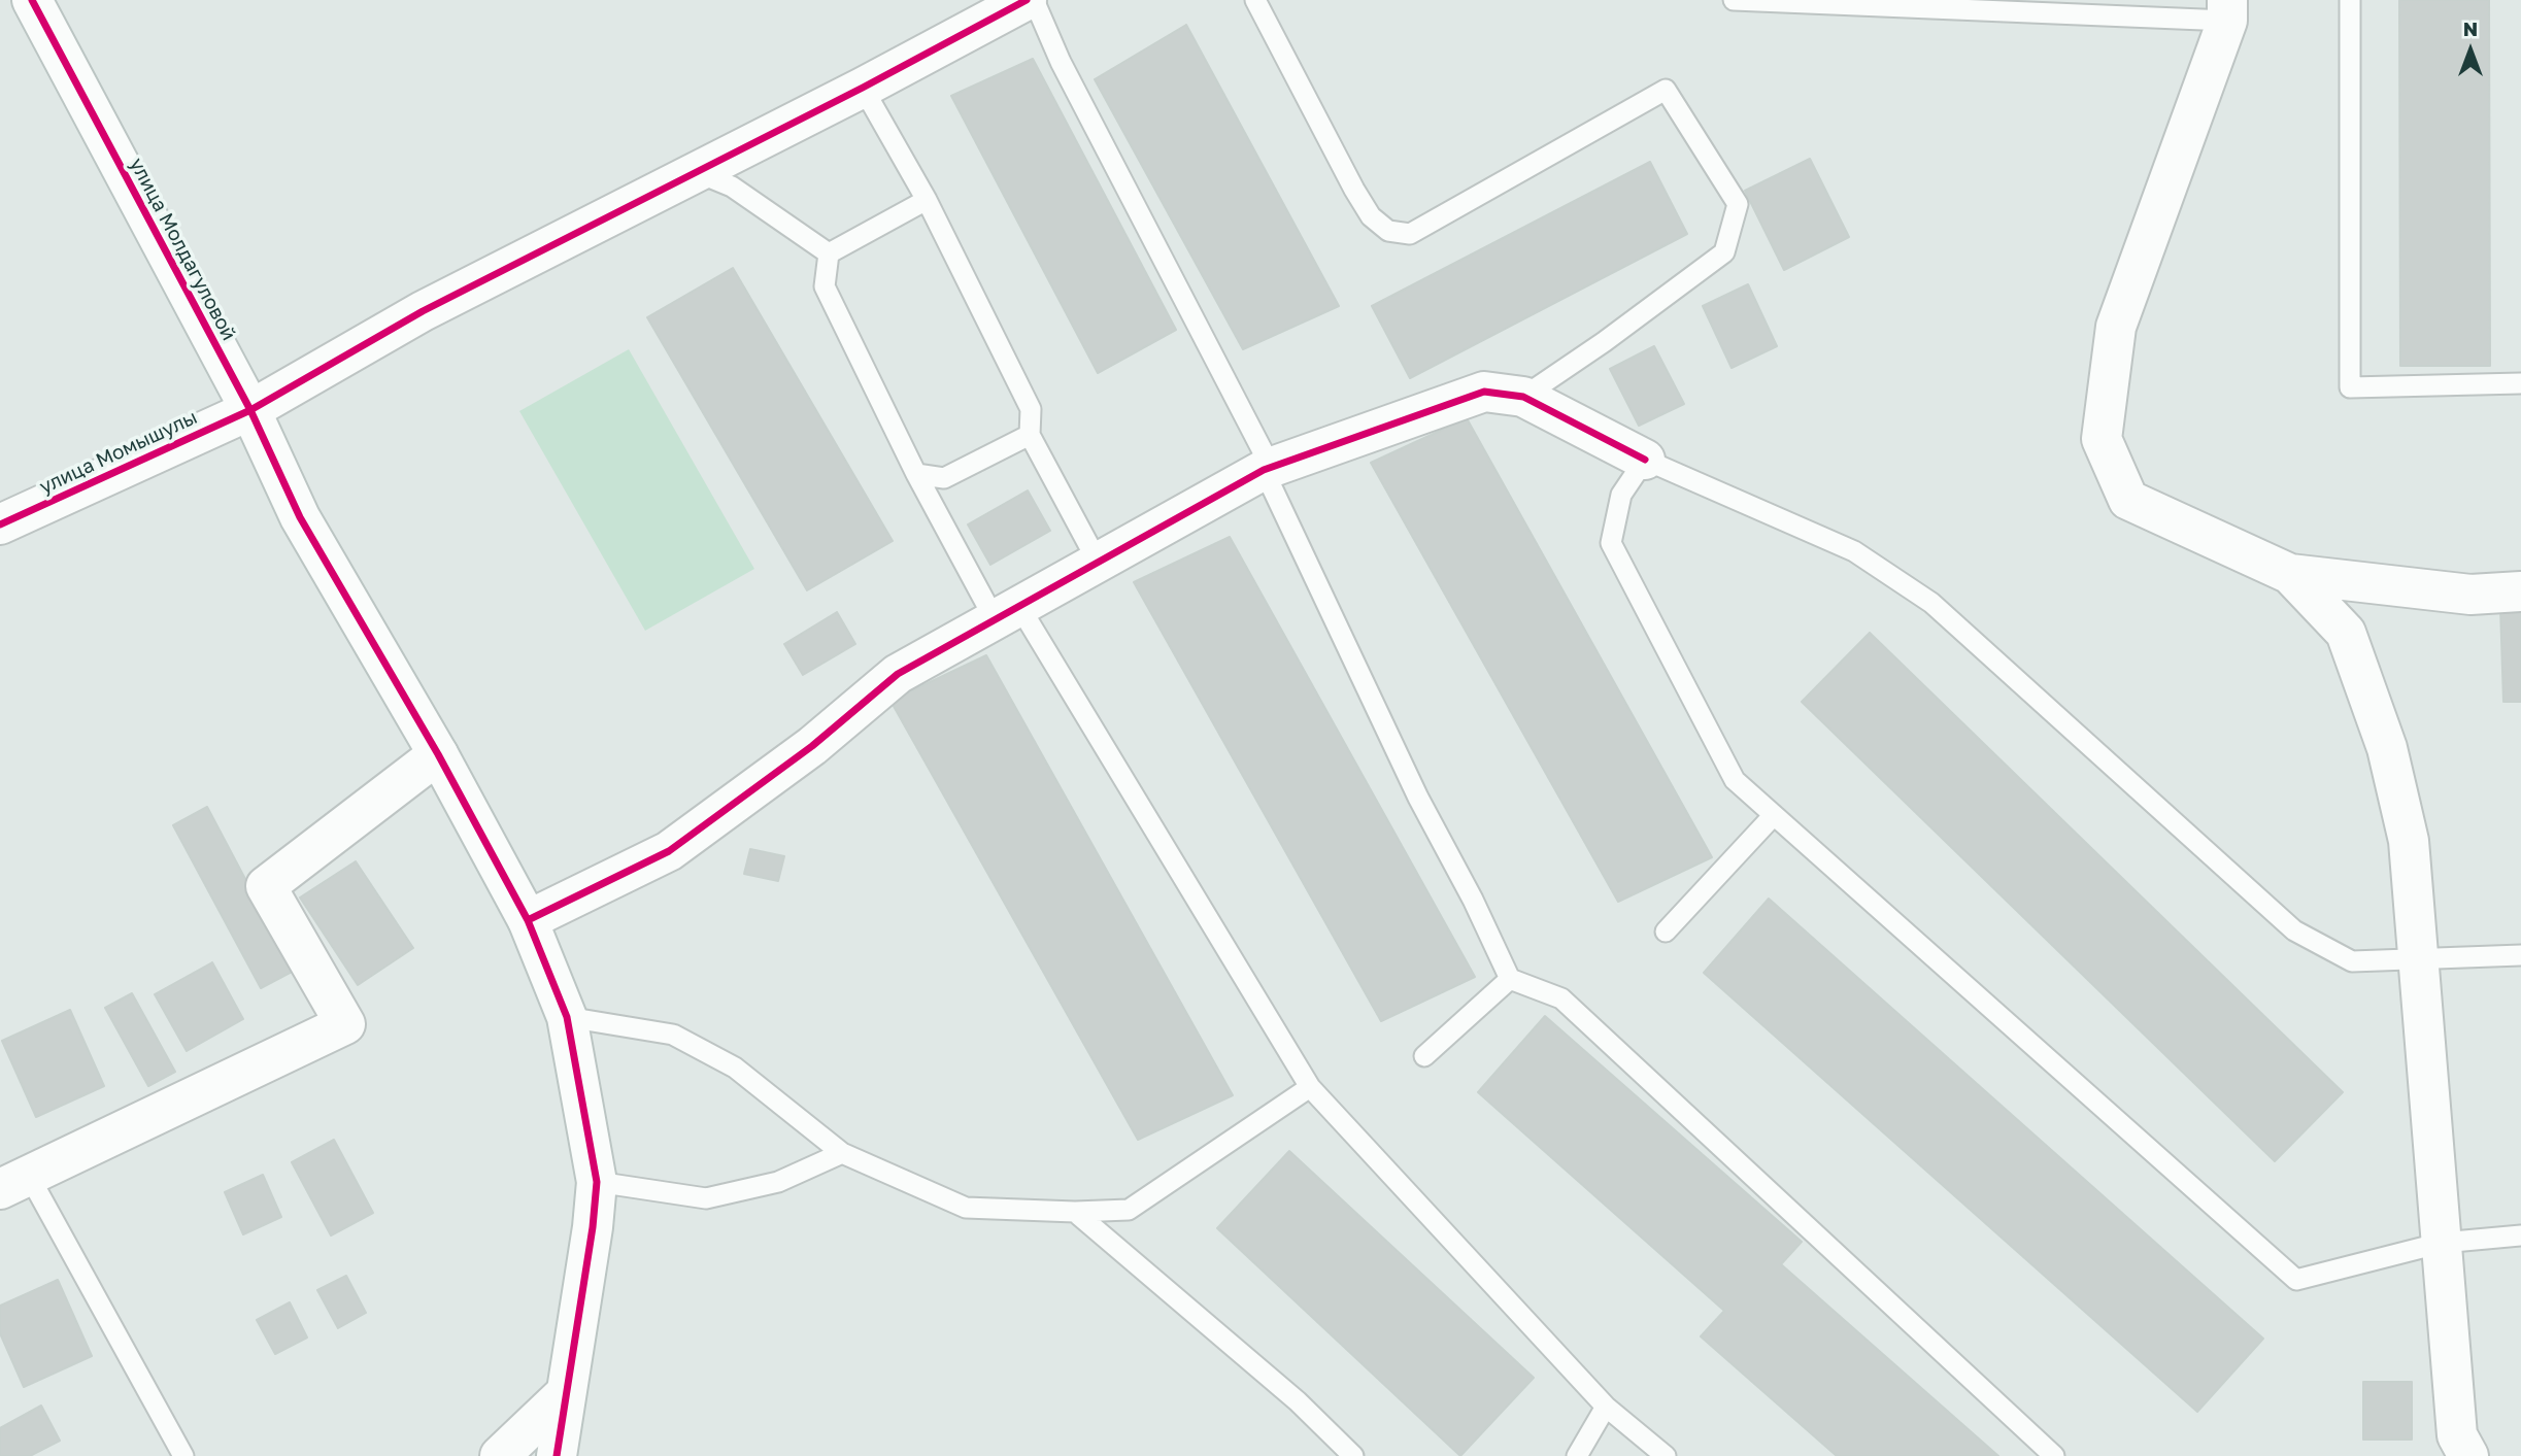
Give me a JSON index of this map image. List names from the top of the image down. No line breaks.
{"streets":{"street":["улица Молдагуловой","улица Момышулы"]},"crossings":[["улица Молдагуловой","улица Момышулы"]],"north":"top"}
